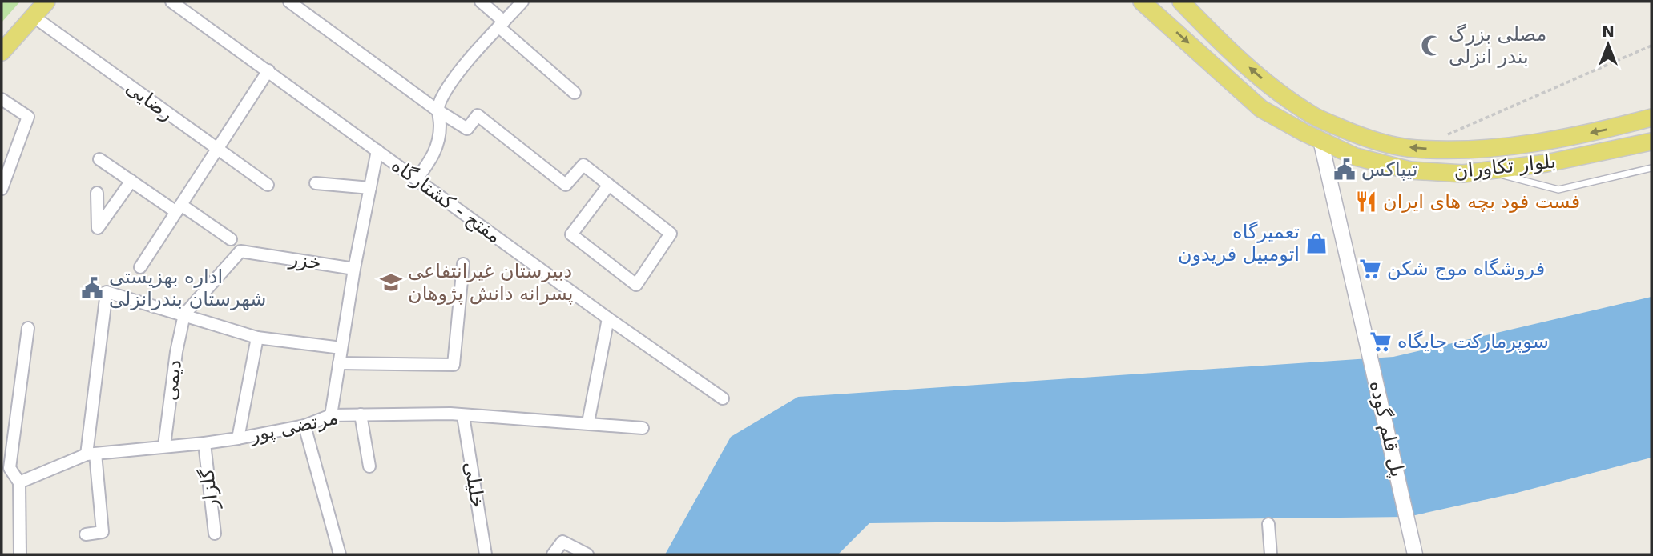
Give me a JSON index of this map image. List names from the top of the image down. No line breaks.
{"streets":{"main road":["بلوار تکاوران"],"street":["رضایی","مفتح - کشتارگاه","خزر","دیمی","مرتضی پور","پل قلم گوده","خلیلی","گلزار"]},"crossings":[["بلوار تکاوران","پل قلم گوده"],["خزر","دیمی"],["دیمی","مرتضی پور"],["مرتضی پور","خلیلی"],["مرتضی پور","گلزار"]],"places":{"mosque":["مصلی بزرگ بندر انزلی"],"public building":["تیپاکس","اداره بهزیستی شهرستان بندرانزلی"],"restaurant":["فست فود بچه های ایران"],"shop":["تعمیرگاه اتومبیل فریدون"],"supermarket":["فروشگاه موج شکن","سوپرمارکت جایگاه"],"school or university":["دبیرستان غیرانتفاعی پسرانه دانش پژوهان"]},"north":"top"}
